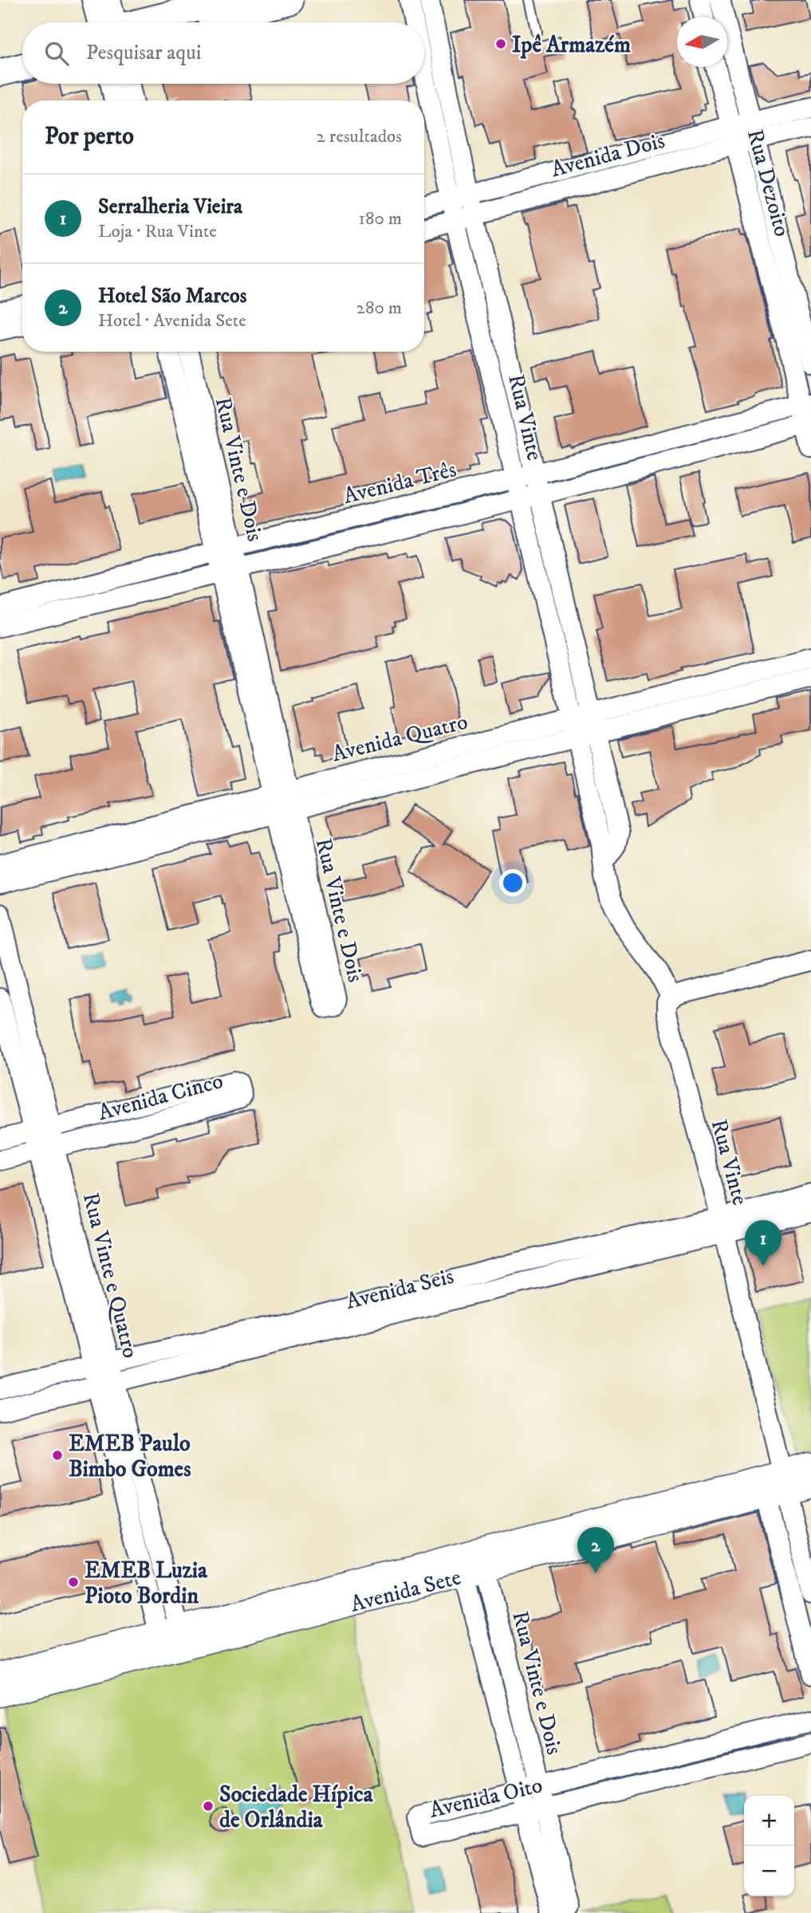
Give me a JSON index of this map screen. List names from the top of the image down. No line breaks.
{"streets":{"street":["Avenida Dois","Rua Dezoito","Rua Vinte","Rua Vinte e Dois","Avenida Três","Avenida Quatro","Avenida Cinco","Rua Vinte e Quatro","Avenida Seis","Avenida Sete","Avenida Oito"]},"crossings":[["Avenida Dois","Rua Dezoito"],["Avenida Dois","Rua Vinte"],["Rua Dezoito","Avenida Três"],["Rua Vinte","Avenida Três"],["Rua Vinte","Avenida Quatro"],["Rua Vinte","Avenida Seis"],["Rua Vinte","Avenida Sete"],["Rua Vinte e Dois","Avenida Três"],["Rua Vinte e Dois","Avenida Quatro"],["Rua Vinte e Dois","Avenida Sete"],["Rua Vinte e Dois","Avenida Oito"],["Avenida Cinco","Rua Vinte e Quatro"],["Rua Vinte e Quatro","Avenida Seis"],["Rua Vinte e Quatro","Avenida Sete"]],"places":["Ipê Armazém","EMEB Paulo Bimbo Gomes","EMEB Luzia Pioto Bordin","Sociedade Hípica de Orlândia"],"north":"left","page":{"search":"Pesquisar aqui","heading":["Por perto","2 resultados"],"list":[{"mark":"1","name":"Serralheria Vieira","note":"Loja · Rua Vinte","value":"180 m"},{"mark":"2","name":"Hotel São Marcos","note":"Hotel · Avenida Sete","value":"280 m"}],"pins":["1","2"],"map_buttons":["+","−"]}}
